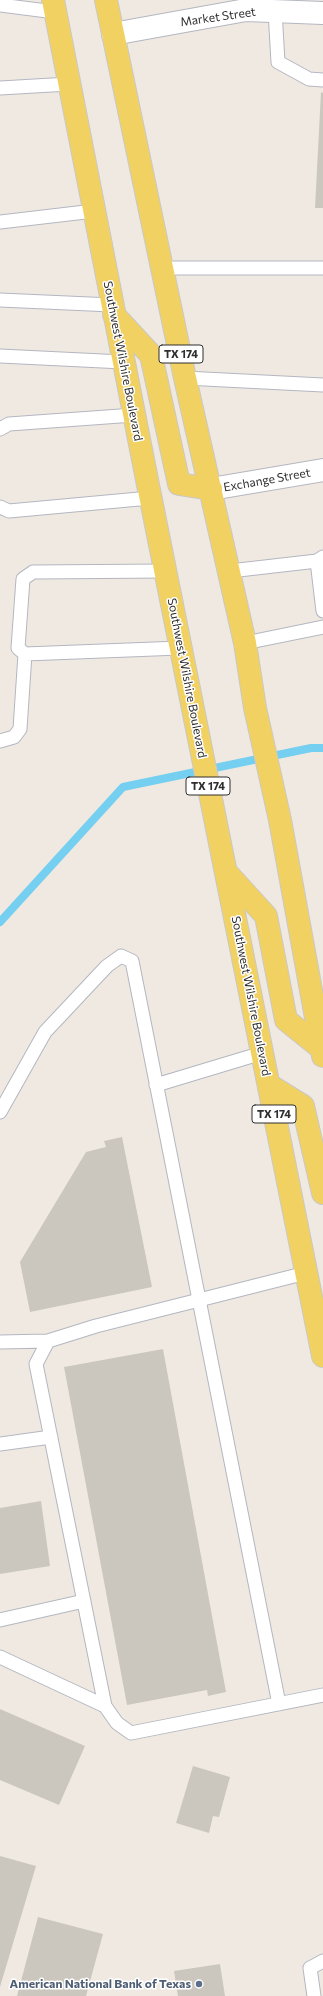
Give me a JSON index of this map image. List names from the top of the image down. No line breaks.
{"streets":{"main road":["TX 174","Southwest Wilshire Boulevard"],"street":["Market Street","Exchange Street"]},"crossings":[["Market Street","TX 174"],["TX 174","Exchange Street"]],"places":["American National Bank of Texas"]}
